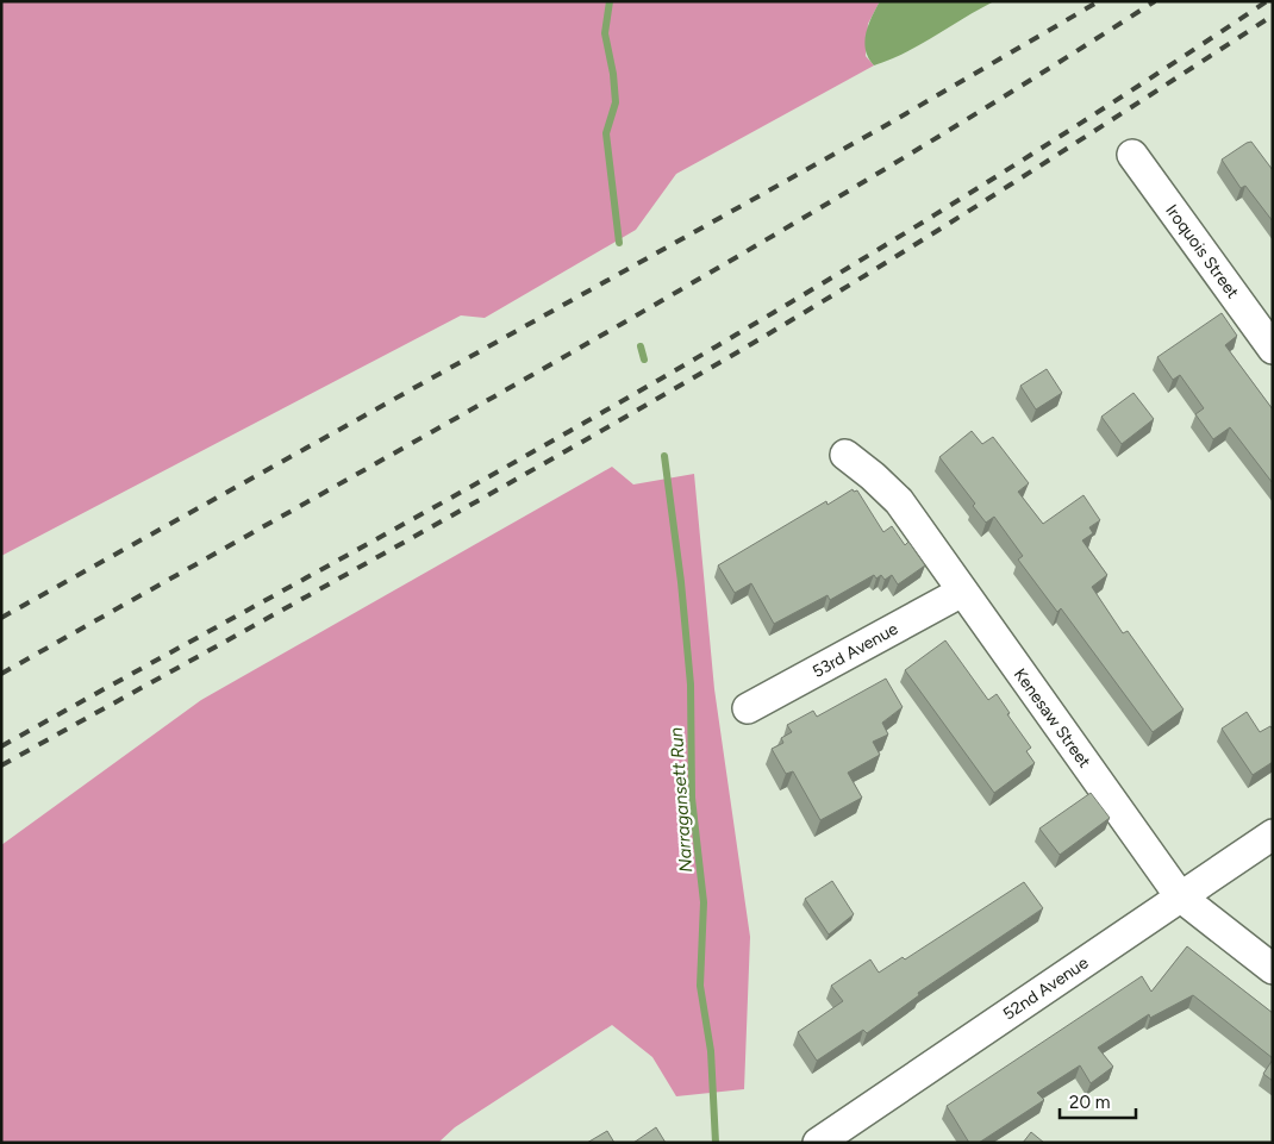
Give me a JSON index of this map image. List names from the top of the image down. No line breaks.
{"streets":{"street":["Iroquois Street","53rd Avenue","Kenesaw Street","52nd Avenue"]},"crossings":[["53rd Avenue","Kenesaw Street"],["Kenesaw Street","52nd Avenue"]],"water":["Narragansett Run"],"scale_bar":"20 m"}
